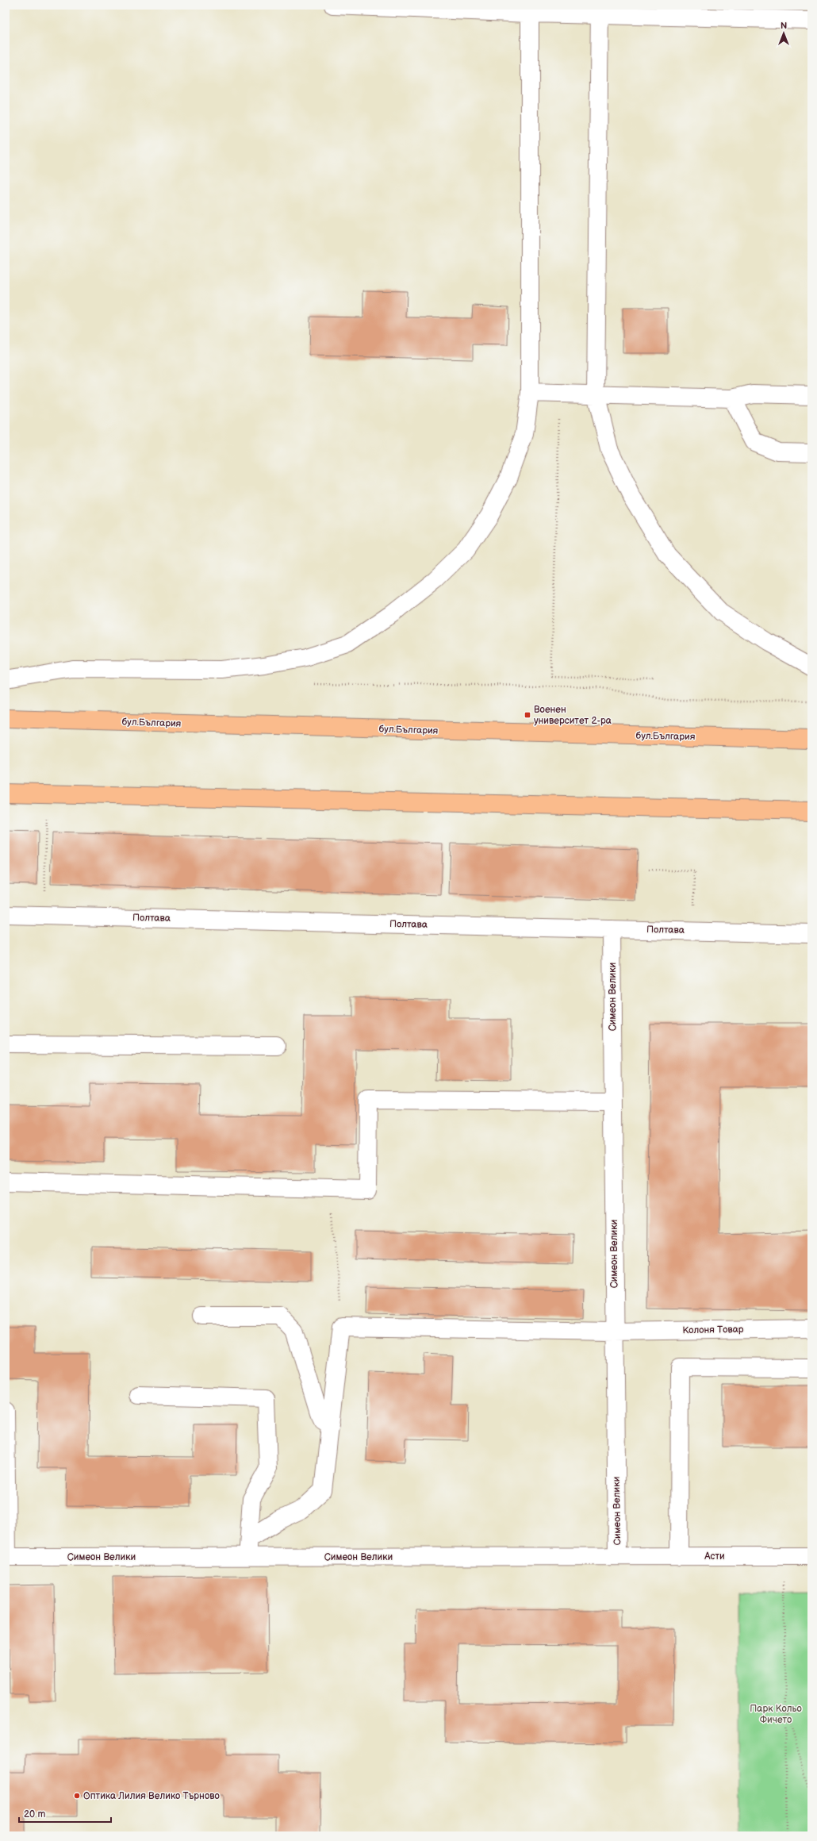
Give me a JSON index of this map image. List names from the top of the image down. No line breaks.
{"streets":{"main road":["бул.България"],"street":["Полтава","Симеон Велики","Колоня Товар","Асти"]},"crossings":[["Полтава","Симеон Велики"],["Симеон Велики","Колоня Товар"],["Симеон Велики","Асти"]],"parks":["Парк Кольо Фичето"],"places":{"transit":["Военен университет 2-ра"],"other":["Оптика Лилия Велико Търново"]},"scale_bar":"20 m","north":"top"}
